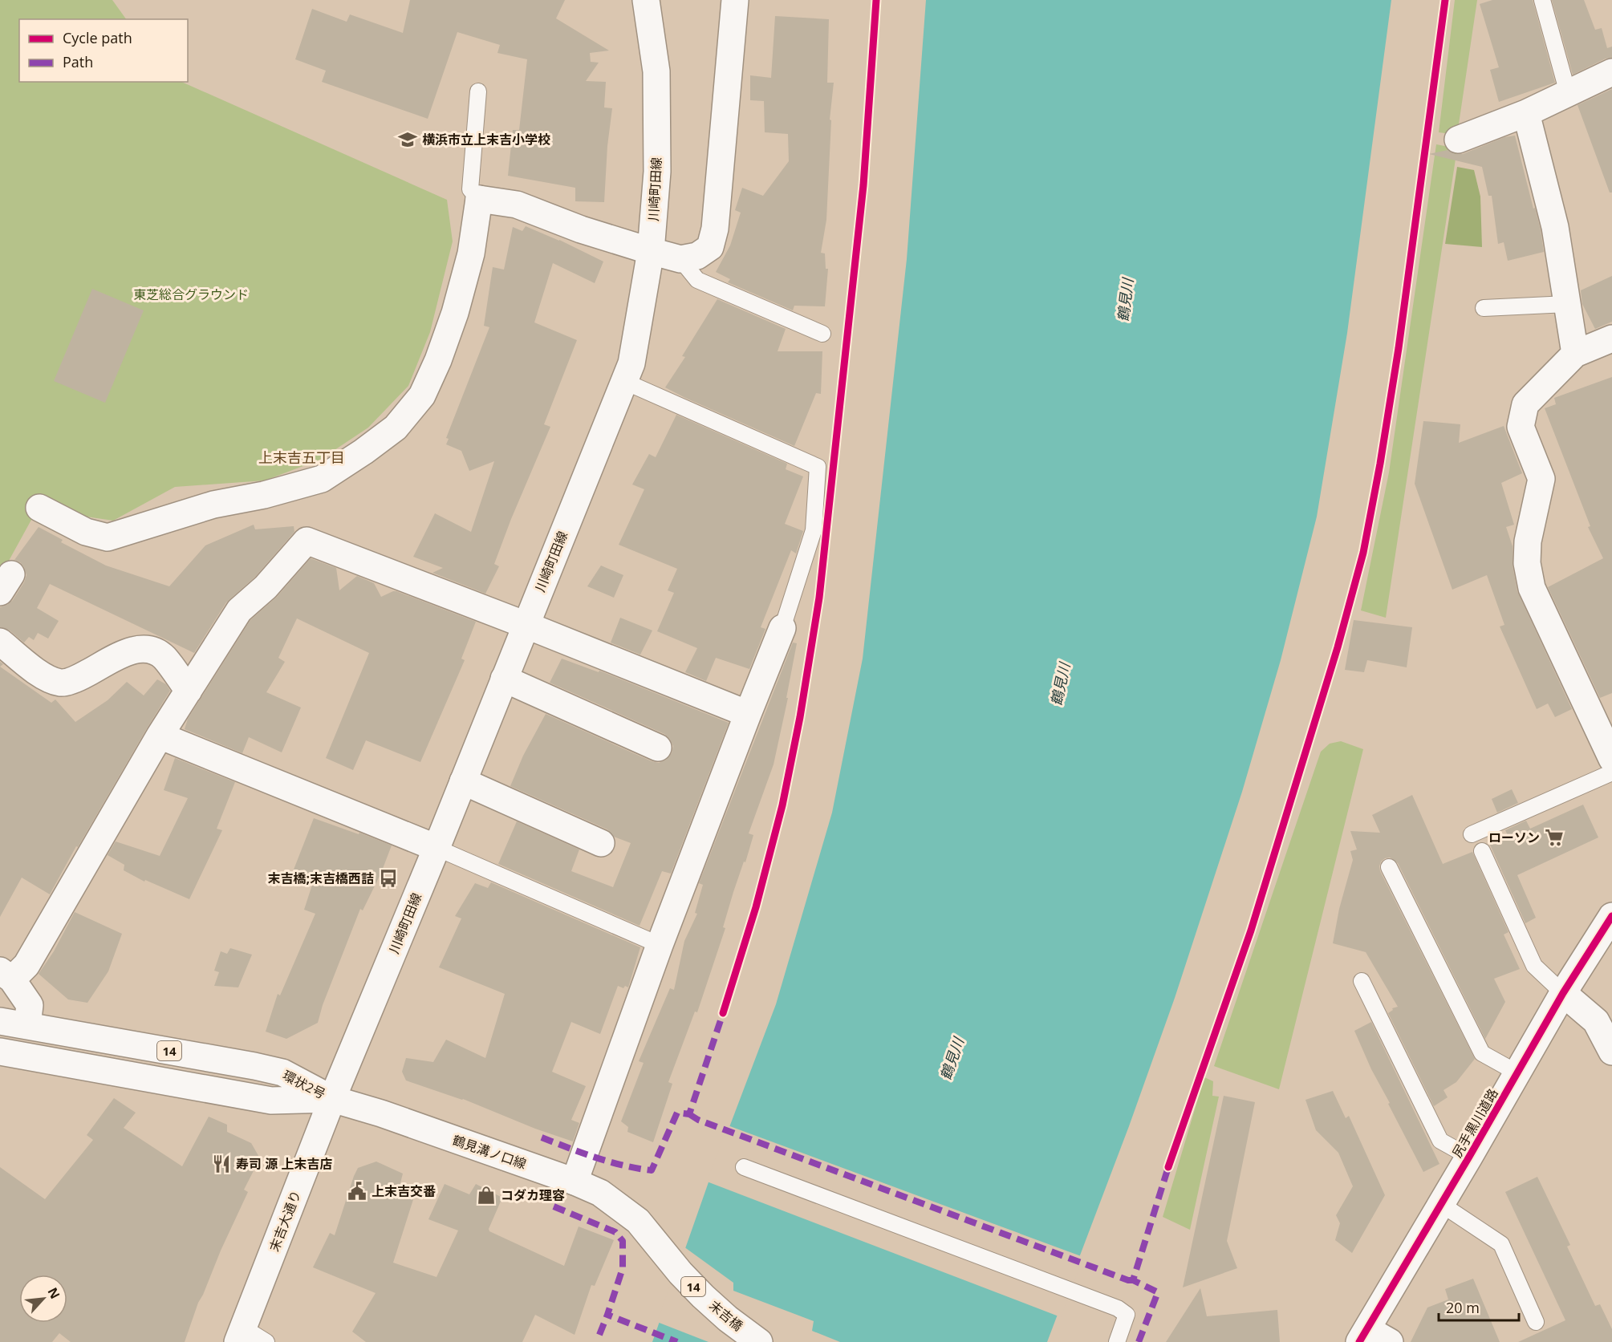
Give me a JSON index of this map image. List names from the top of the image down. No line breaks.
{"streets":{"street":["川崎町田線","14","環状2号","尻手黒川道路","鶴見溝ノ口線","末吉大通り","末吉橋"]},"crossings":[["川崎町田線","環状2号"],["川崎町田線","鶴見溝ノ口線"],["川崎町田線","末吉大通り"],["環状2号","鶴見溝ノ口線"],["環状2号","末吉大通り"],["鶴見溝ノ口線","末吉大通り"],["鶴見溝ノ口線","末吉橋"]],"districts":["上末吉五丁目"],"water":["鶴見川"],"parks":["東芝総合グラウンド"],"places":{"school or university":["横浜市立上末吉小学校"],"supermarket":["ローソン"],"bus stop":["末吉橋;末吉橋西詰"],"restaurant":["寿司 源 上末吉店"],"public building":["上末吉交番"],"shop":["コダカ理容"]},"legend":["Cycle path","Path"],"scale_bar":"20 m","north":"top right"}
